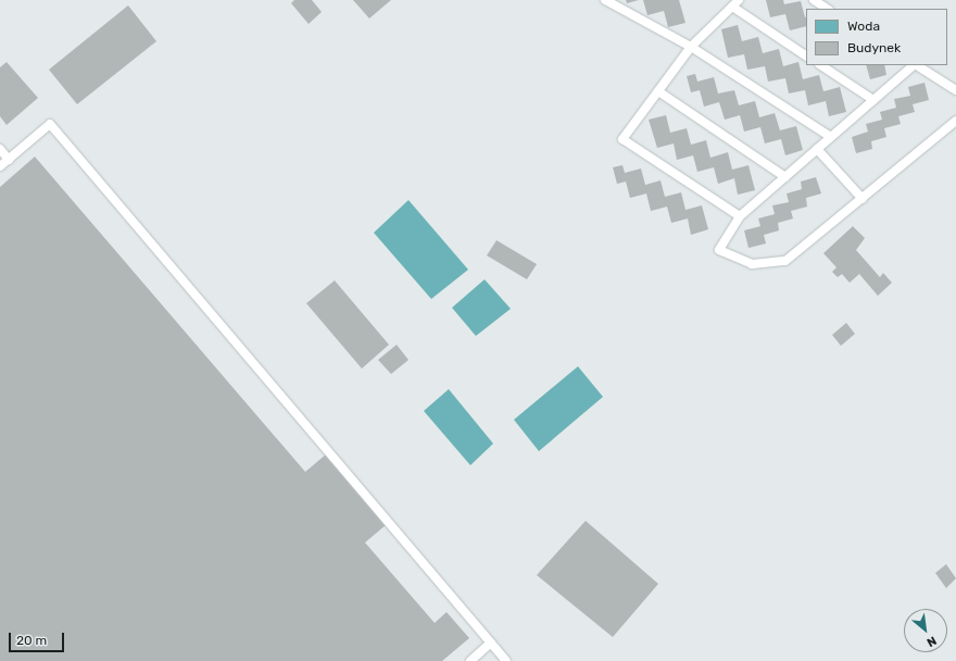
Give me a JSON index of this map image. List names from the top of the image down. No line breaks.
{"legend":["Woda","Budynek"],"scale_bar":"20 m","north":"bottom right"}
